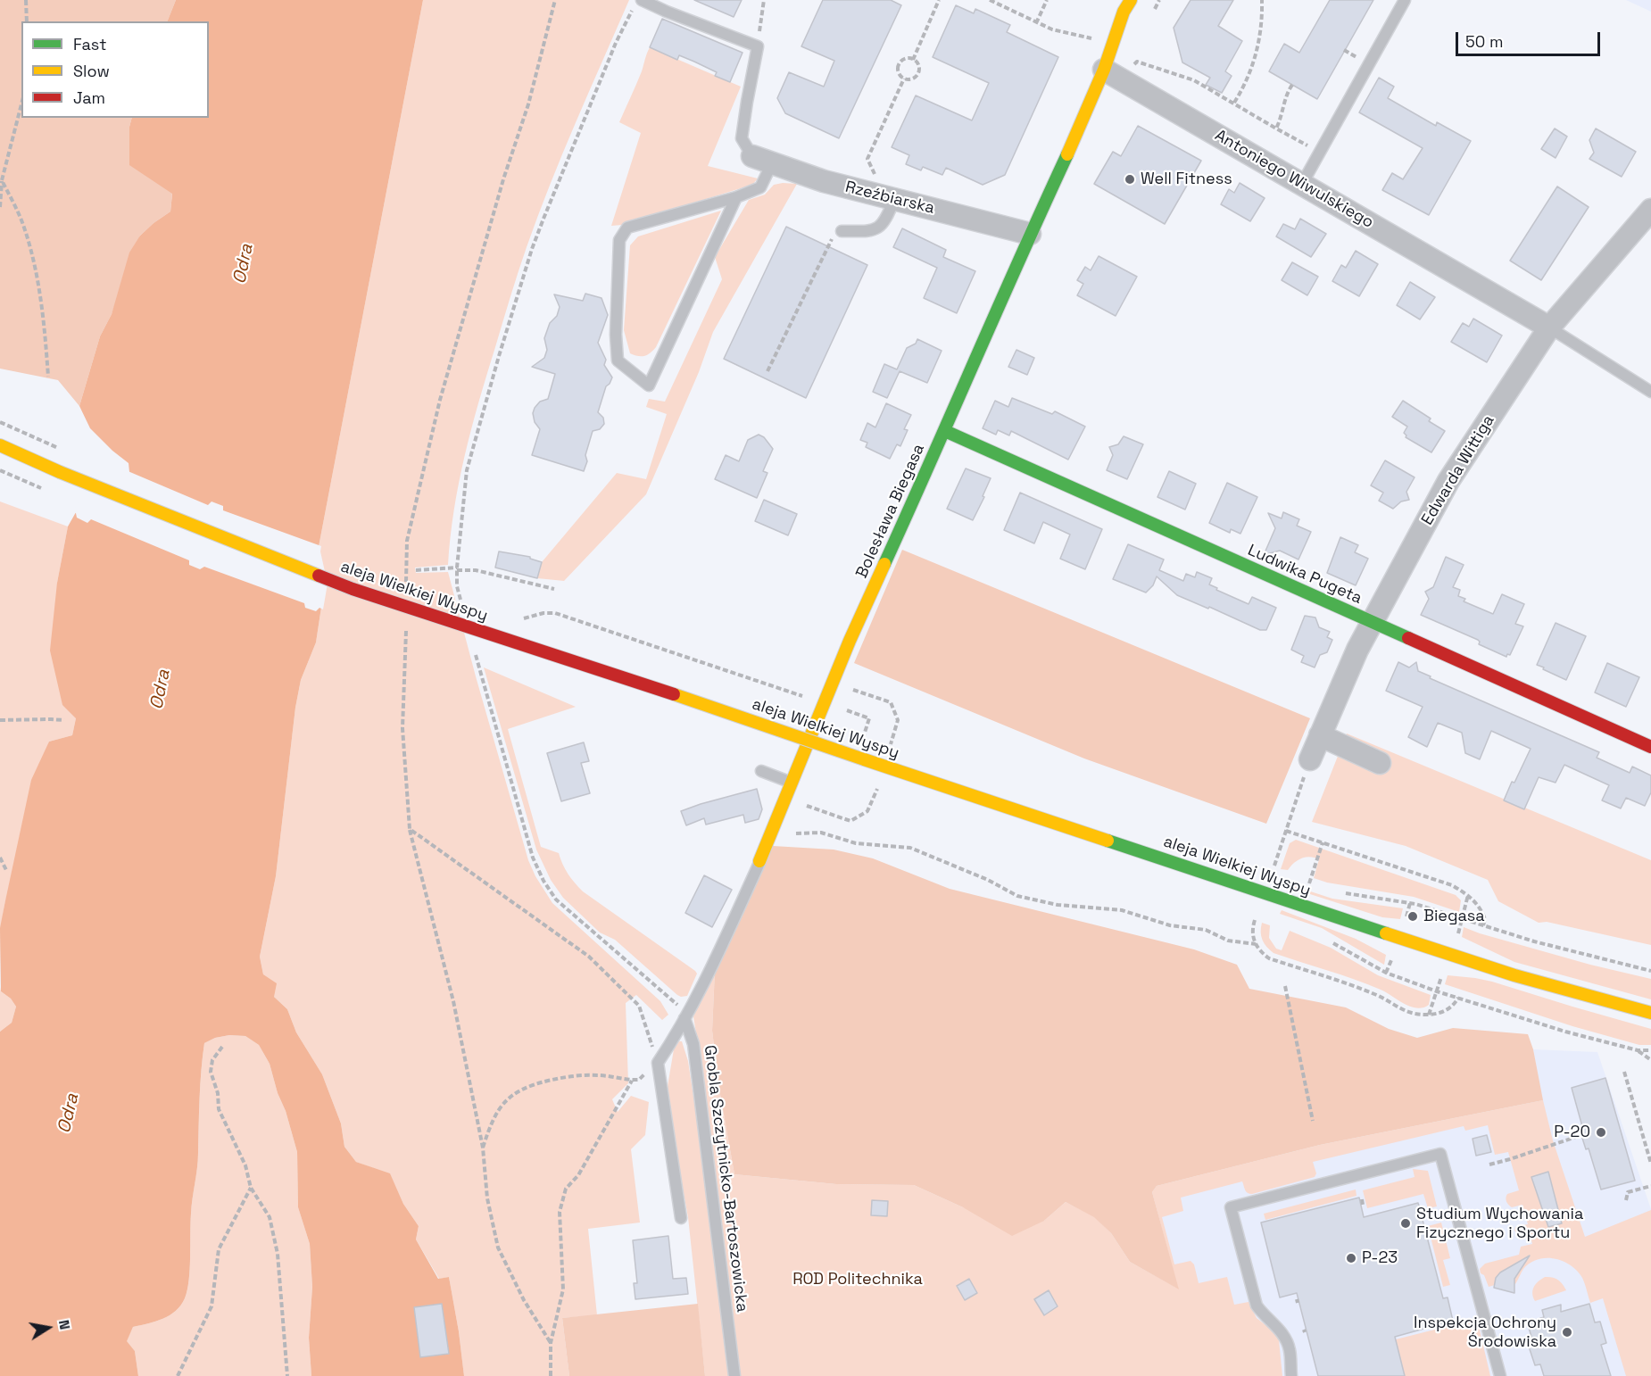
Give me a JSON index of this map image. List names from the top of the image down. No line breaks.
{"streets":{"main road":["Bolesława Biegasa","Ludwika Pugeta","aleja Wielkiej Wyspy"],"street":["Antoniego Wiwulskiego","Rzeźbiarska","Edwarda Wittiga"],"lane":["Grobla Szczytnicko-Bartoszowicka"]},"crossings":[["Antoniego Wiwulskiego","Edwarda Wittiga"],["Antoniego Wiwulskiego","Bolesława Biegasa"],["Rzeźbiarska","Bolesława Biegasa"],["Edwarda Wittiga","Ludwika Pugeta"],["Bolesława Biegasa","Ludwika Pugeta"],["Bolesława Biegasa","Grobla Szczytnicko-Bartoszowicka"]],"water":["Odra"],"parks":["ROD Politechnika"],"places":["Well Fitness","Biegasa","P-20","Studium Wychowania Fizycznego i Sportu","P-23","Inspekcja Ochrony Środowiska"],"legend":["Fast","Slow","Jam"],"scale_bar":"50 m","north":"right"}
